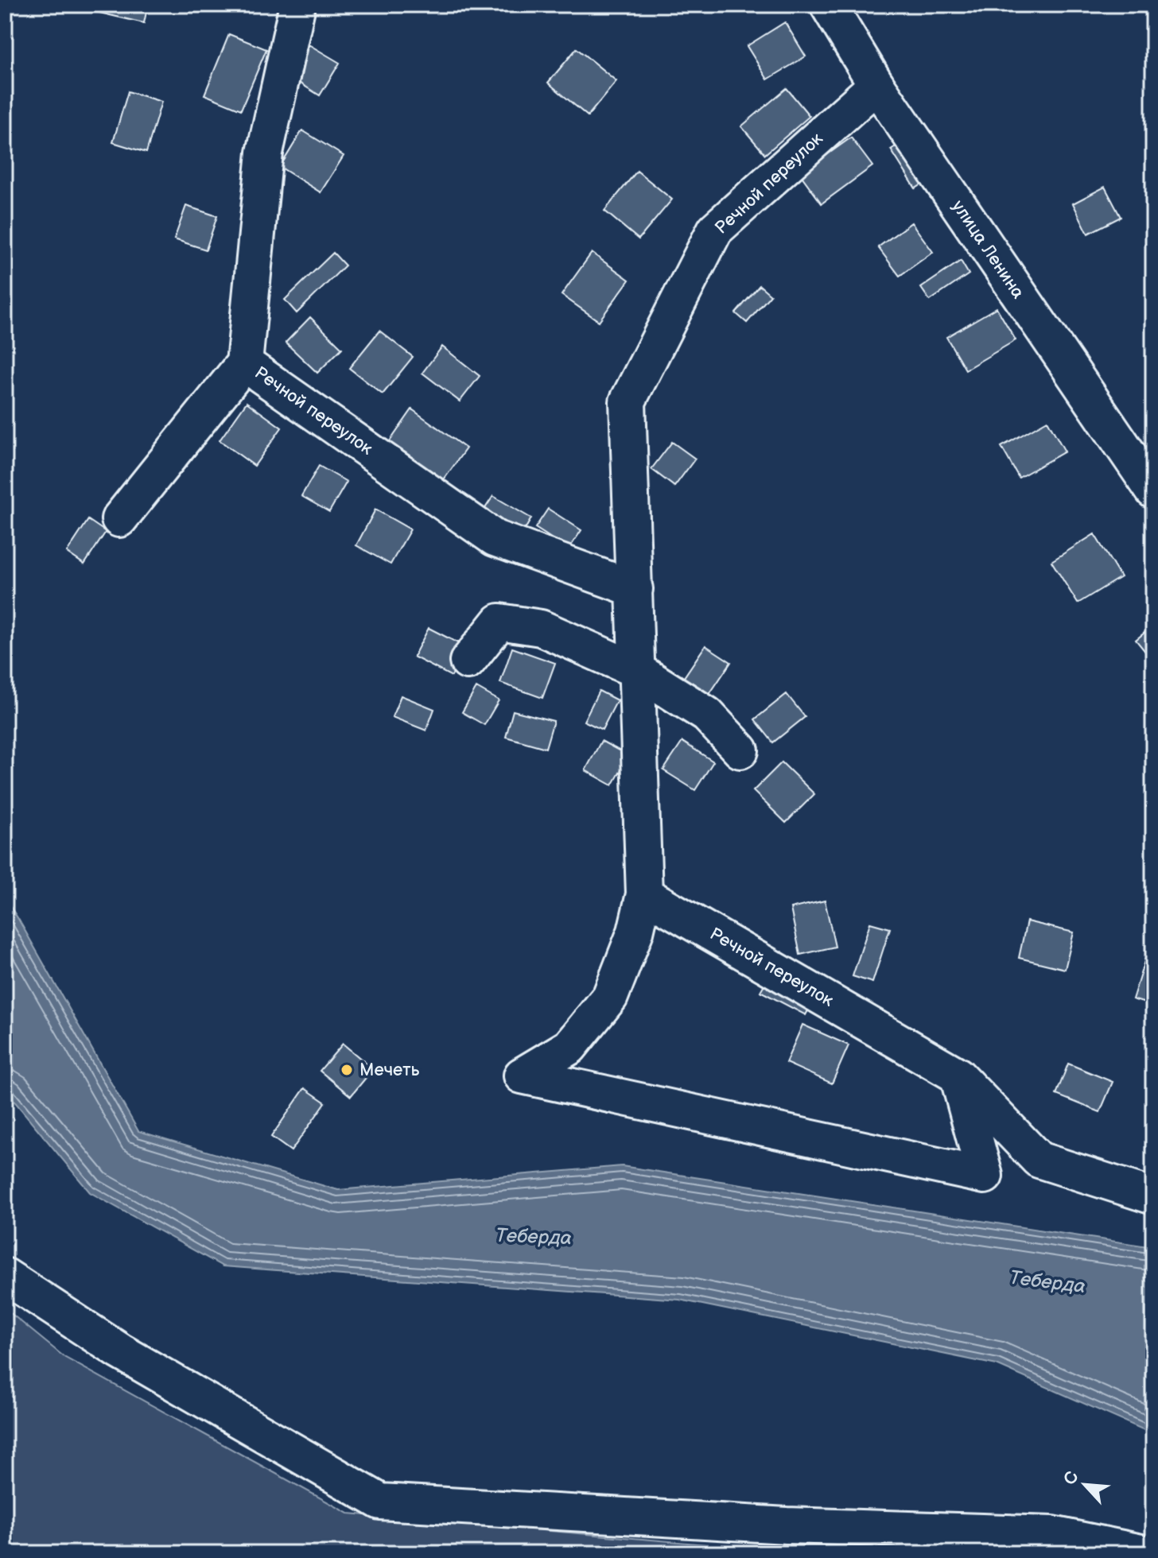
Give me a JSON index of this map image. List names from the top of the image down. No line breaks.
{"streets":{"street":["Речной переулок","улица Ленина"]},"crossings":[["Речной переулок","улица Ленина"]],"water":["Теберда"],"places":["Мечеть"],"north":"top left"}
